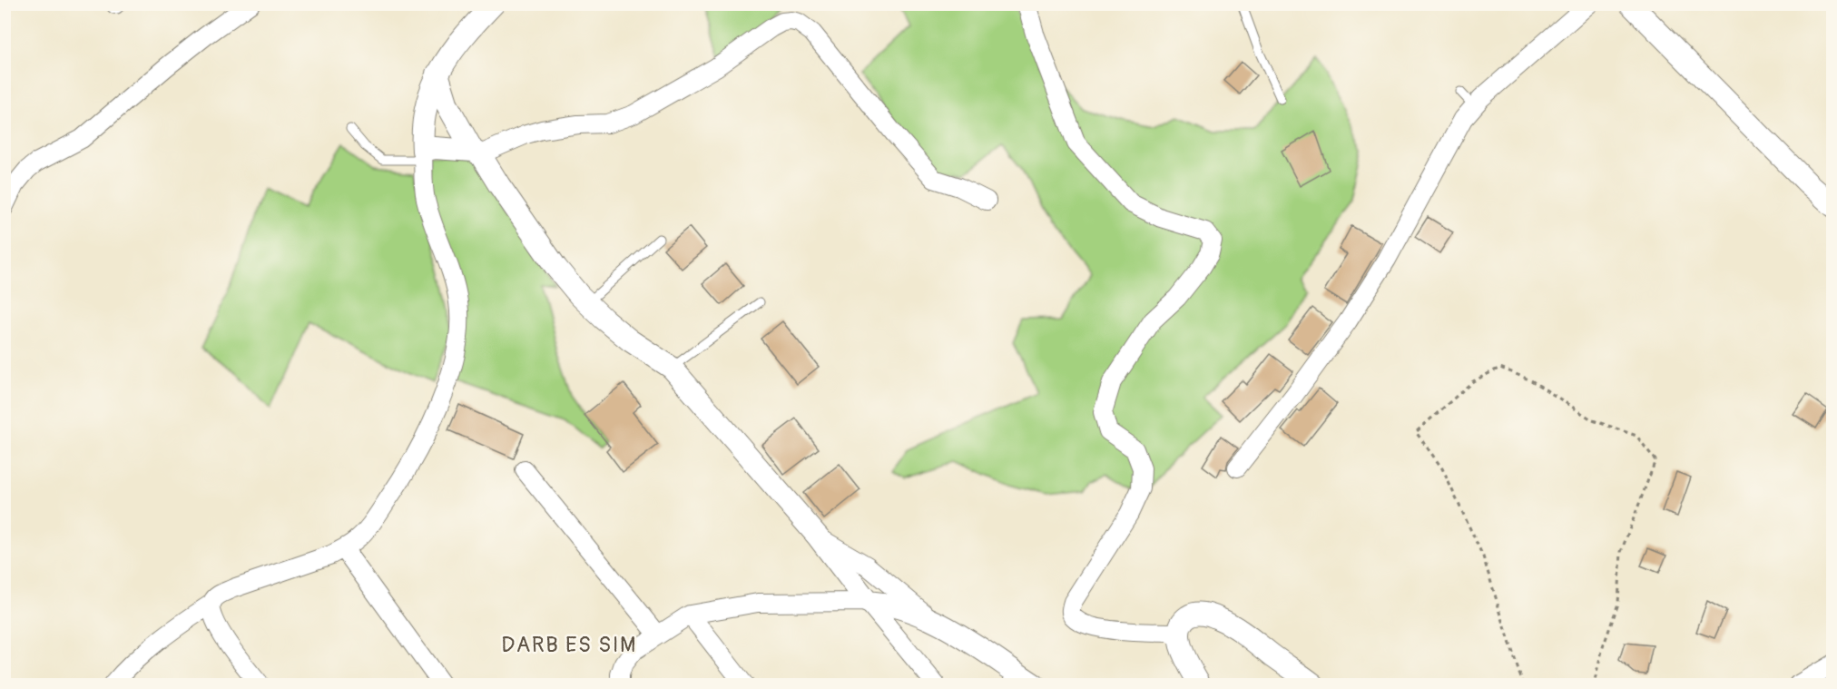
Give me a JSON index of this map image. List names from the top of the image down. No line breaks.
{"districts":["DARB ES SIM"]}
